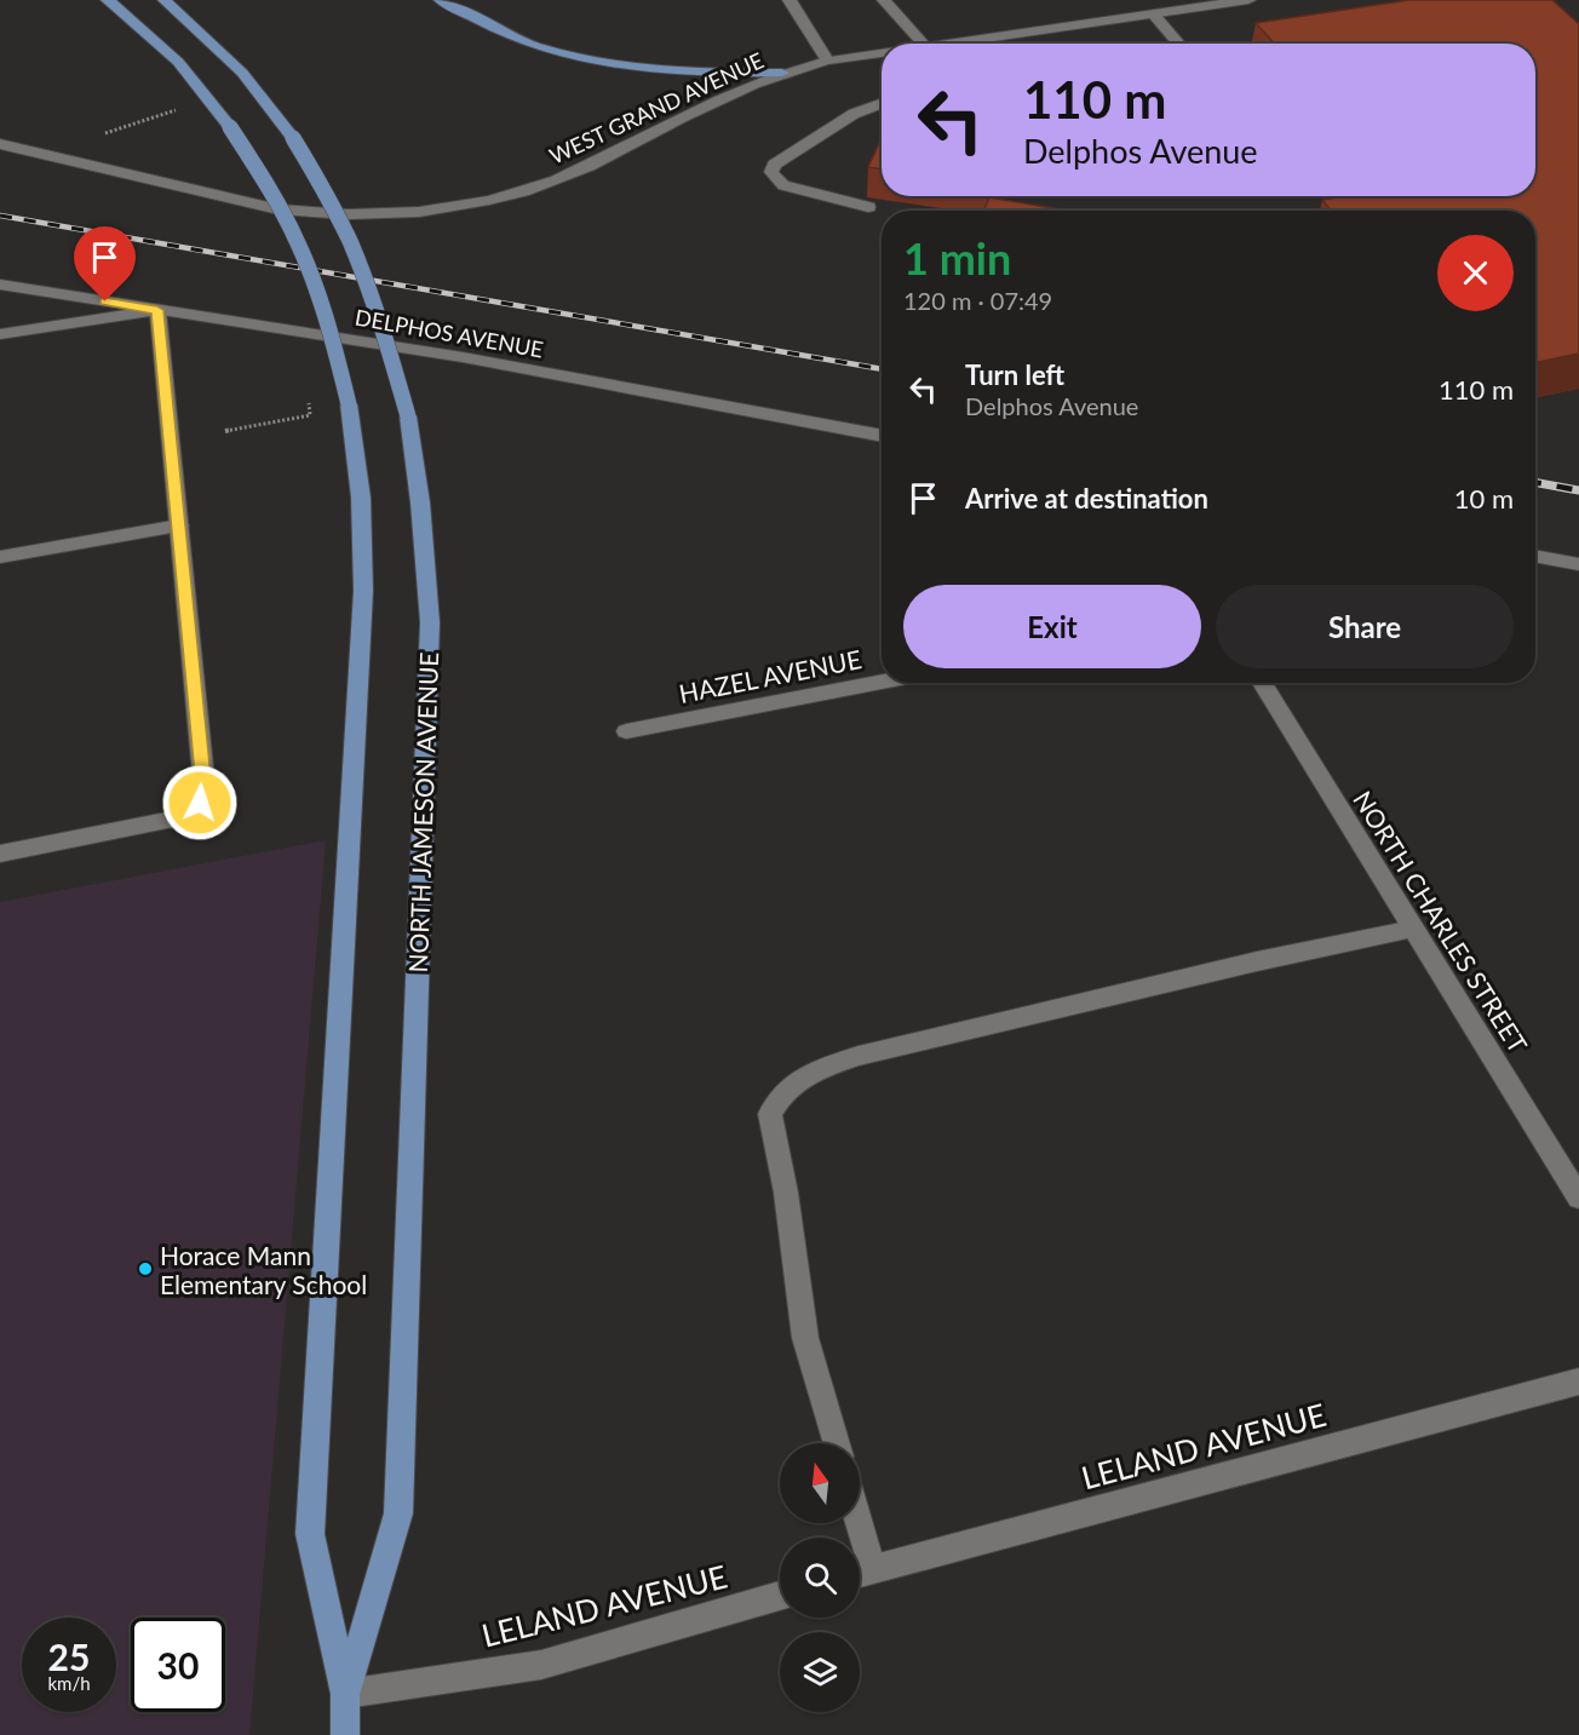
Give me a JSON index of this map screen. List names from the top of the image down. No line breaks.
{"streets":{"main road":["NORTH JAMESON AVENUE"],"street":["WEST GRAND AVENUE","DELPHOS AVENUE","HAZEL AVENUE","NORTH CHARLES STREET","LELAND AVENUE"]},"crossings":[["NORTH JAMESON AVENUE","LELAND AVENUE"]],"places":["Horace Mann Elementary School"],"north":"top","page":{"turn":["110 m","Delphos Avenue"],"heading":["1 min","120 m · 07:49"],"list":[{"name":"Turn left","note":"Delphos Avenue","value":"110 m"},{"name":"Arrive at destination","value":"10 m"}],"buttons":["Exit","Share"],"speed":"25 km/h","limit":"30"}}
